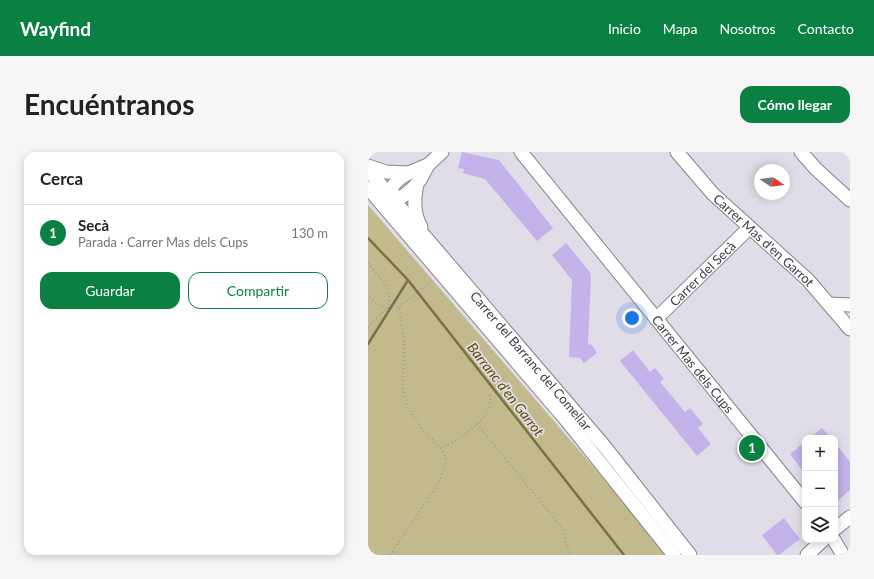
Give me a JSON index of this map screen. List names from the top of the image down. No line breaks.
{"streets":{"street":["Carrer Mas d'en Garrot","Carrer del Secà","Carrer del Barranc del Comellar","Carrer Mas dels Cups"]},"crossings":[["Carrer Mas d'en Garrot","Carrer del Secà"],["Carrer del Secà","Carrer Mas dels Cups"]],"water":["Barranc d'en Garrot"],"north":"right","page":{"header":"Wayfind","nav":["Inicio","Mapa","Nosotros","Contacto"],"buttons":["Cómo llegar",["Guardar","Compartir"]],"title":"Encuéntranos","heading":"Cerca","list":[{"mark":"1","name":"Secà","note":"Parada · Carrer Mas dels Cups","value":"130 m"}],"pins":"1","map_buttons":["+","−"]}}
